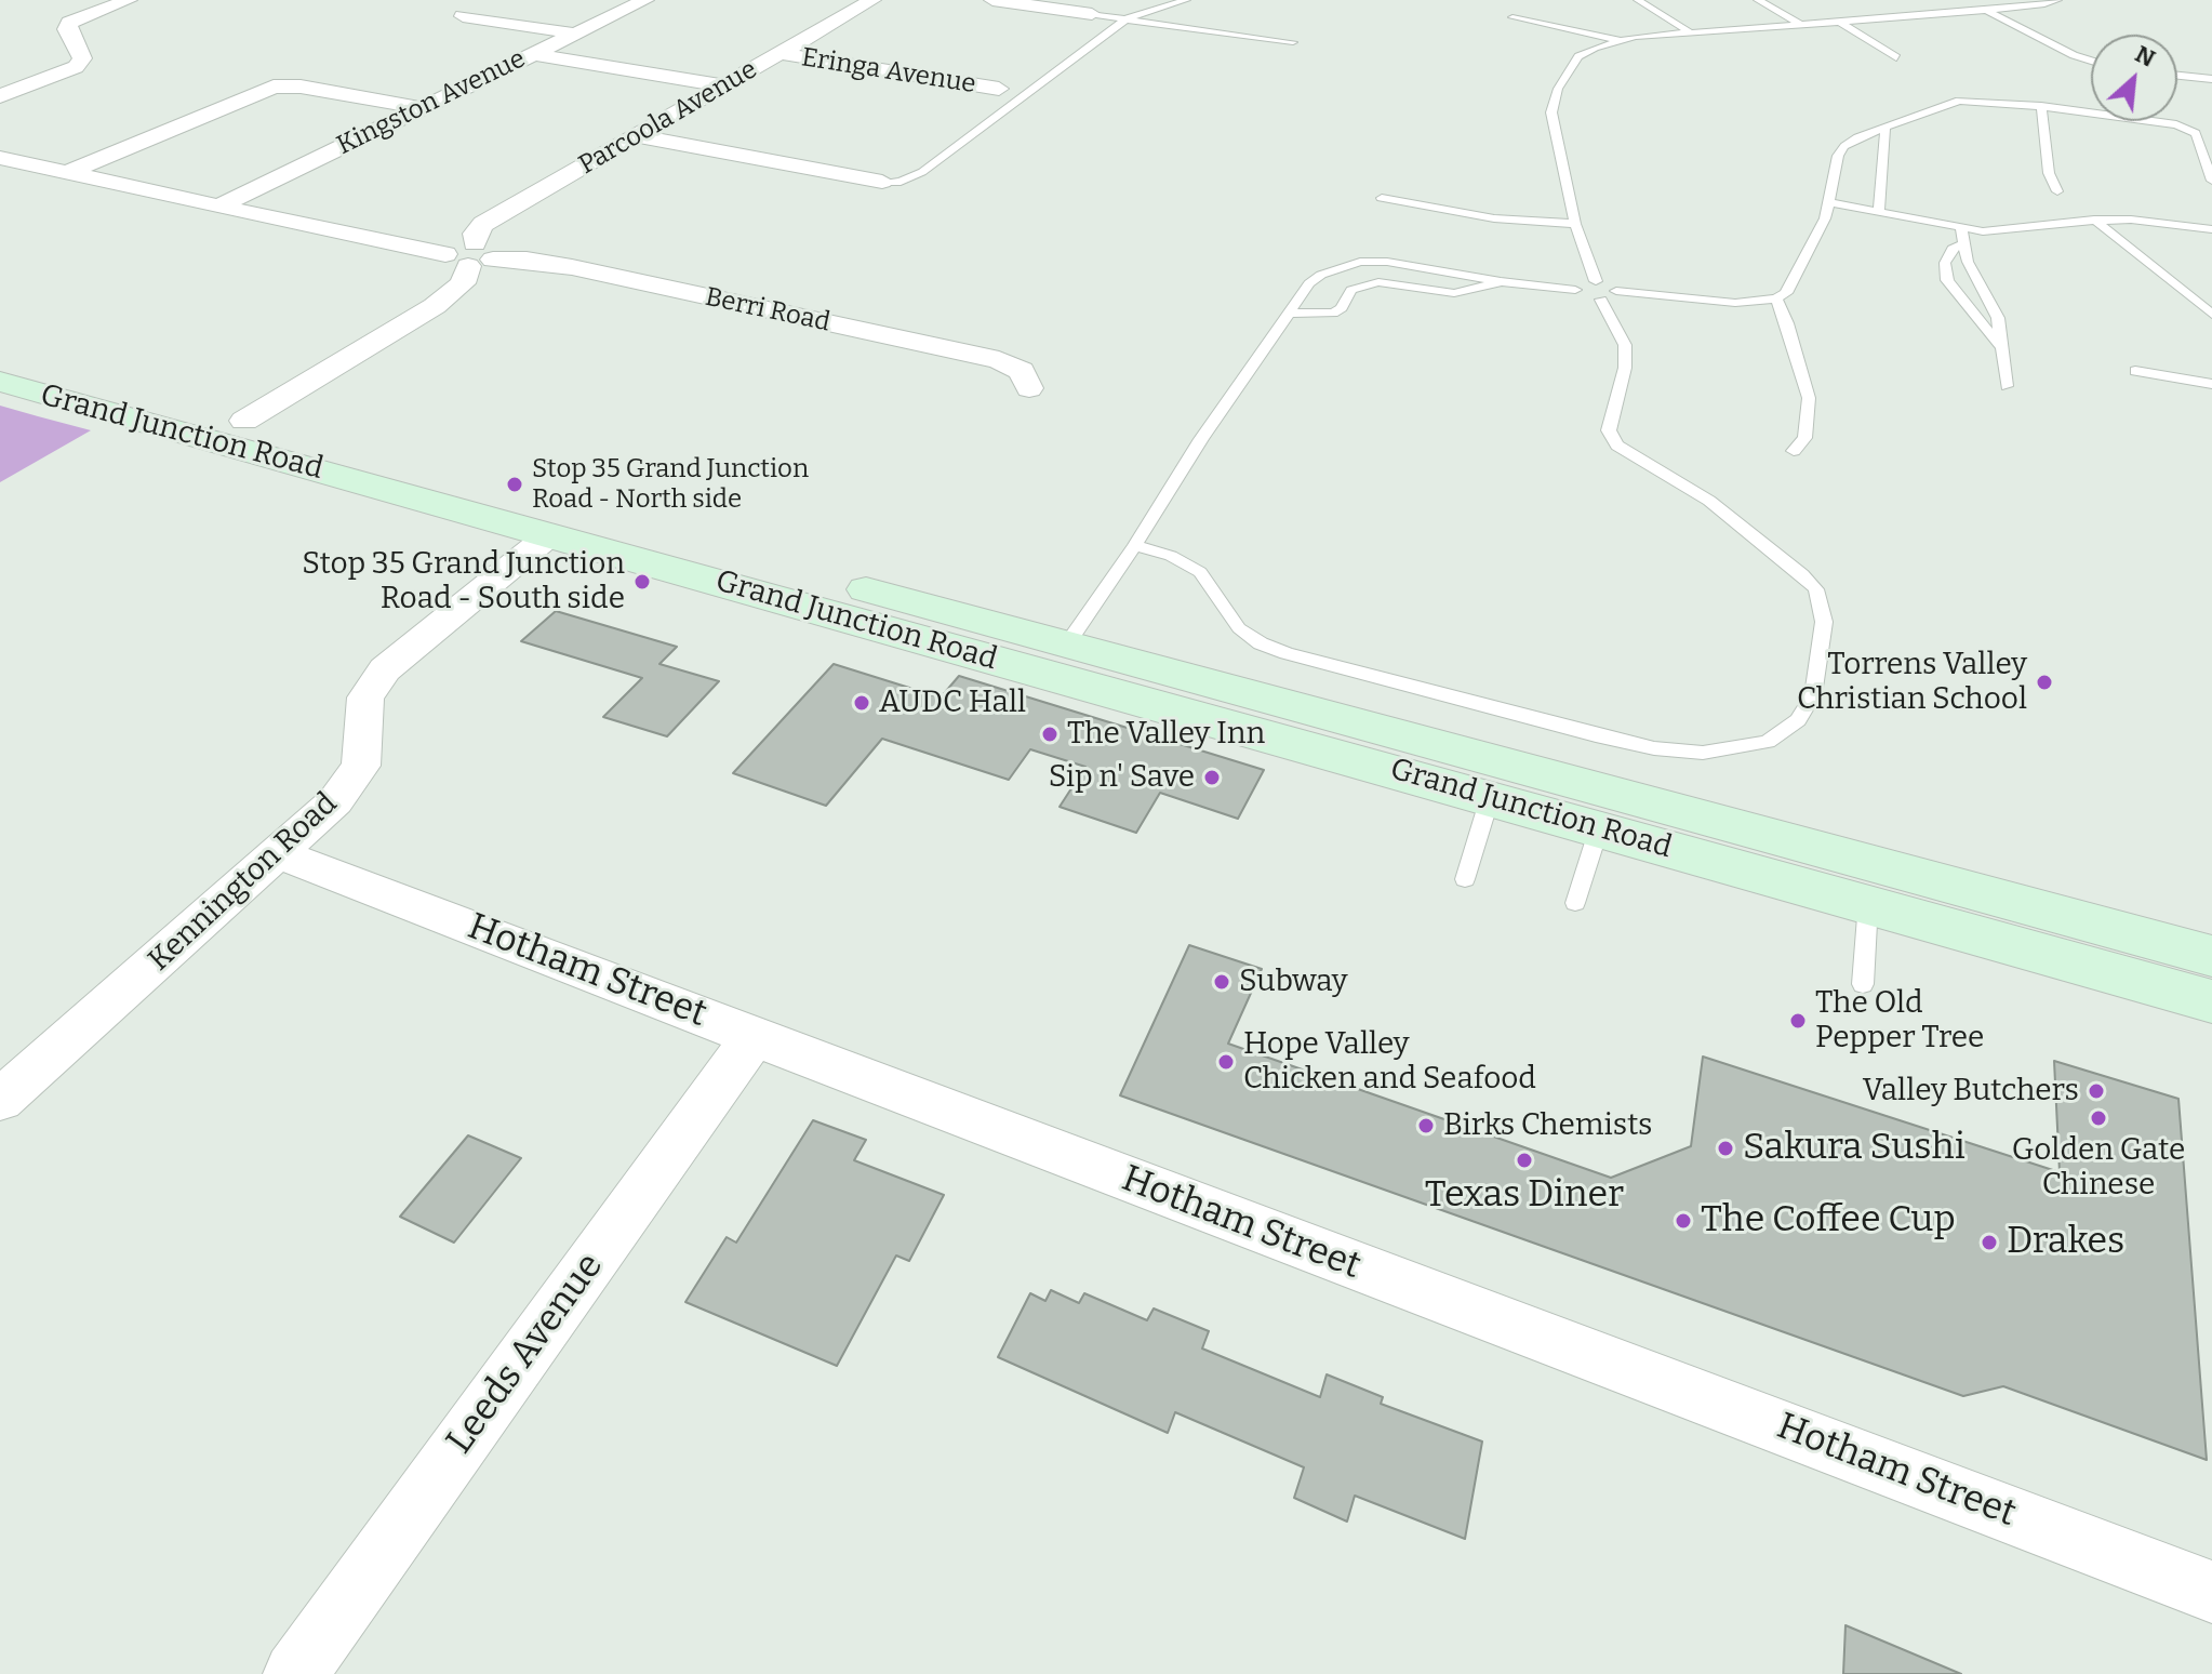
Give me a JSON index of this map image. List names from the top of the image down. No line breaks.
{"streets":{"main road":["Grand Junction Road"],"street":["Eringa Avenue","Kingston Avenue","Parcoola Avenue","Berri Road","Kennington Road","Hotham Street","Leeds Avenue"]},"crossings":[["Eringa Avenue","Parcoola Avenue"],["Kingston Avenue","Berri Road"],["Parcoola Avenue","Berri Road"],["Parcoola Avenue","Grand Junction Road"],["Grand Junction Road","Kennington Road"],["Kennington Road","Hotham Street"],["Hotham Street","Leeds Avenue"]],"places":["Stop 35 Grand Junction Road - North side","Stop 35 Grand Junction Road - South side","Torrens Valley Christian School","AUDC Hall","The Valley Inn","Sip n' Save","Subway","The Old Pepper Tree","Hope Valley Chicken and Seafood","Valley Butchers","Golden Gate Chinese","Birks Chemists","Sakura Sushi","Texas Diner","The Coffee Cup","Drakes"],"north":"top right"}
